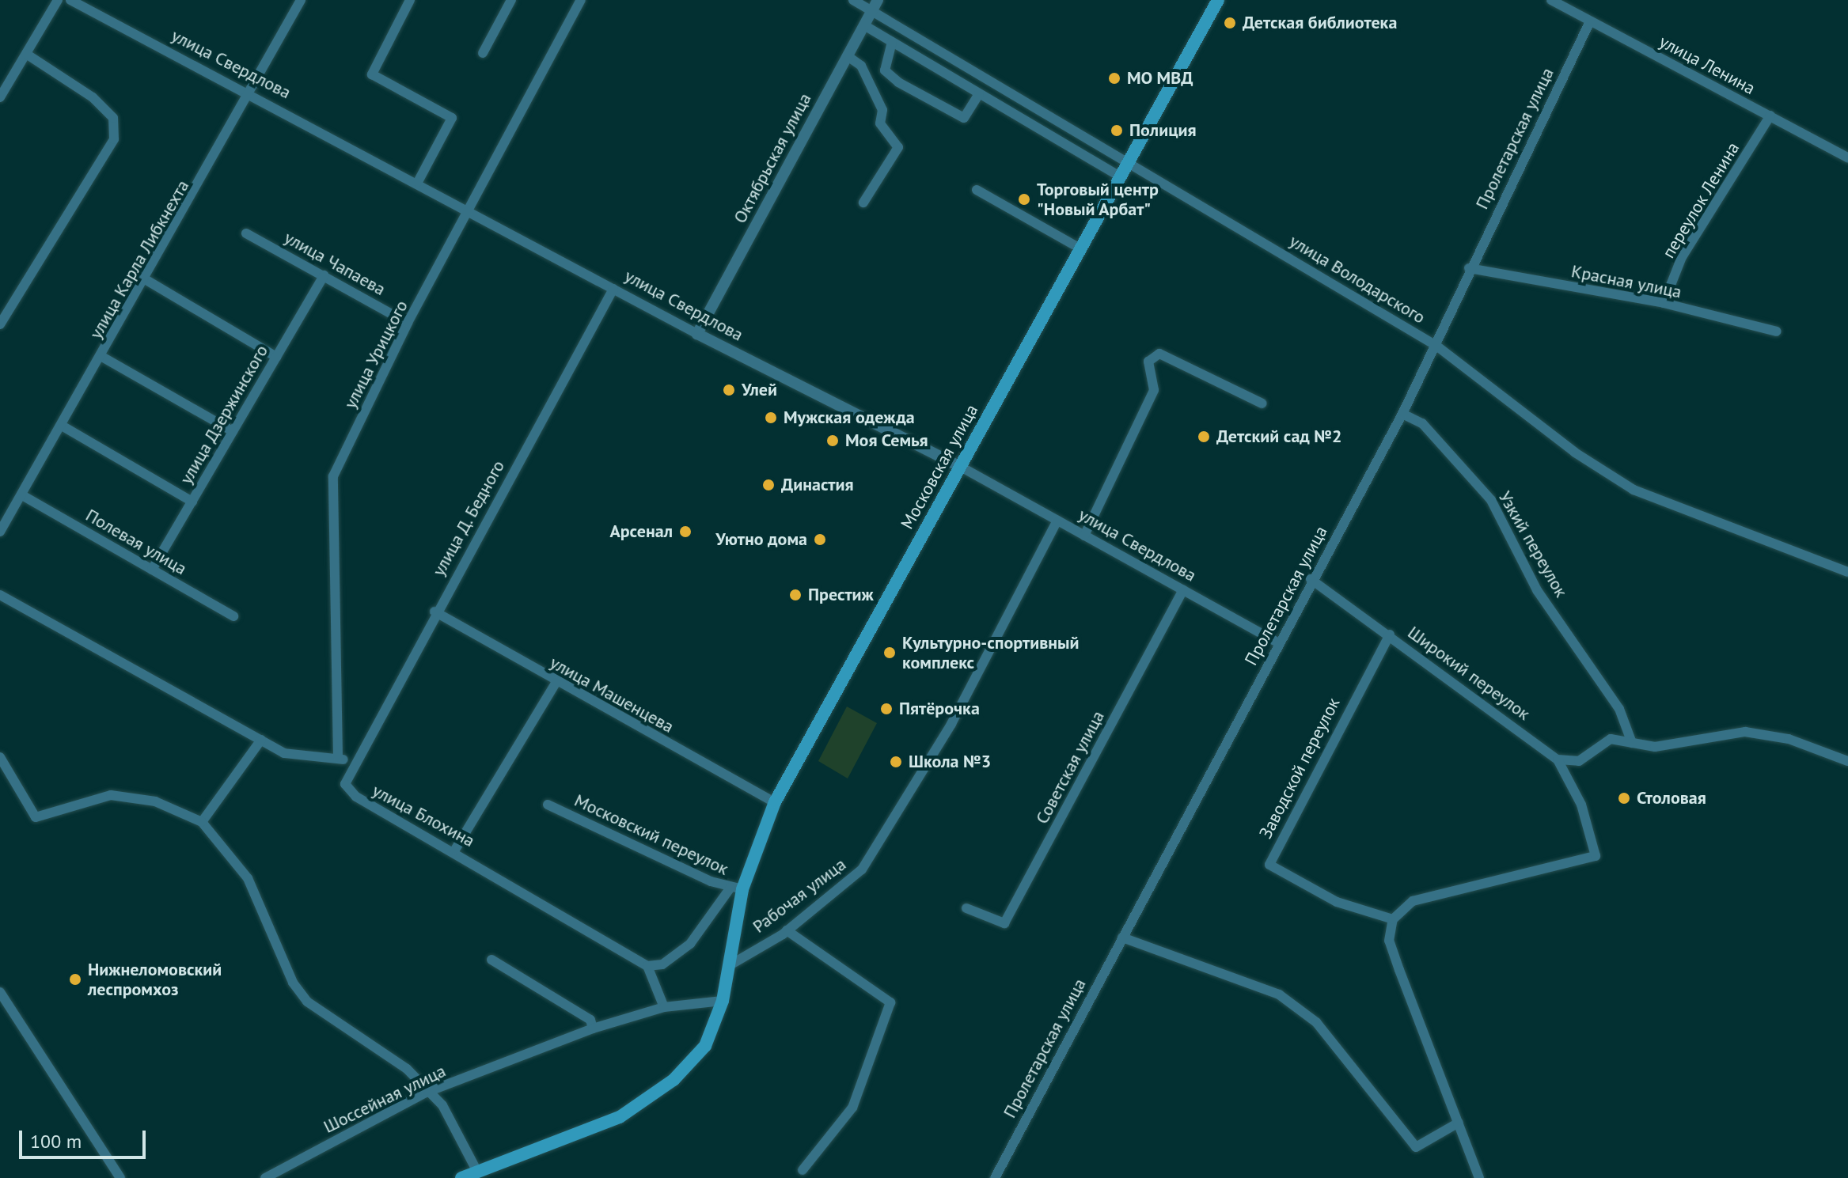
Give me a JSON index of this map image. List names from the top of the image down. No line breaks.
{"streets":{"main road":["Московская улица"],"street":["улица Свердлова","улица Ленина","Пролетарская улица","Октябрьская улица","переулок Ленина","улица Карла Либкнехта","улица Чапаева","улица Володарского","Красная улица","улица Урицкого","улица Дзержинского","улица Д. Бедного","Полевая улица","Узкий переулок","Широкий переулок","улица Машенцева","Советская улица","Заводской переулок","улица Блохина","Московский переулок","Рабочая улица","Шоссейная улица"]},"crossings":[["улица Свердлова","Пролетарская улица"],["улица Свердлова","Октябрьская улица"],["улица Свердлова","улица Карла Либкнехта"],["улица Свердлова","улица Урицкого"],["улица Свердлова","Московская улица"],["улица Свердлова","улица Д. Бедного"],["улица Свердлова","Советская улица"],["улица Свердлова","Рабочая улица"],["улица Ленина","Пролетарская улица"],["улица Ленина","переулок Ленина"],["Пролетарская улица","улица Володарского"],["Пролетарская улица","Красная улица"],["Пролетарская улица","Узкий переулок"],["Пролетарская улица","Широкий переулок"],["Октябрьская улица","улица Володарского"],["переулок Ленина","Красная улица"],["улица Карла Либкнехта","Полевая улица"],["улица Чапаева","улица Урицкого"],["улица Чапаева","улица Дзержинского"],["улица Володарского","Московская улица"],["улица Дзержинского","Полевая улица"],["Московская улица","улица Машенцева"],["Московская улица","Московский переулок"],["Московская улица","Рабочая улица"],["улица Д. Бедного","улица Машенцева"],["улица Д. Бедного","улица Блохина"],["Широкий переулок","Заводской переулок"]],"places":["Детская библиотека","МО МВД","Полиция","Торговый центр \"Новый Арбат\"","Улей","Мужская одежда","Детский сад №2","Моя Семья","Династия","Арсенал","Уютно дома","Престиж","Культурно-спортивный комплекс","Пятёрочка","Школа №3","Столовая","Нижнеломовский леспромхоз"],"scale_bar":"100 m"}
